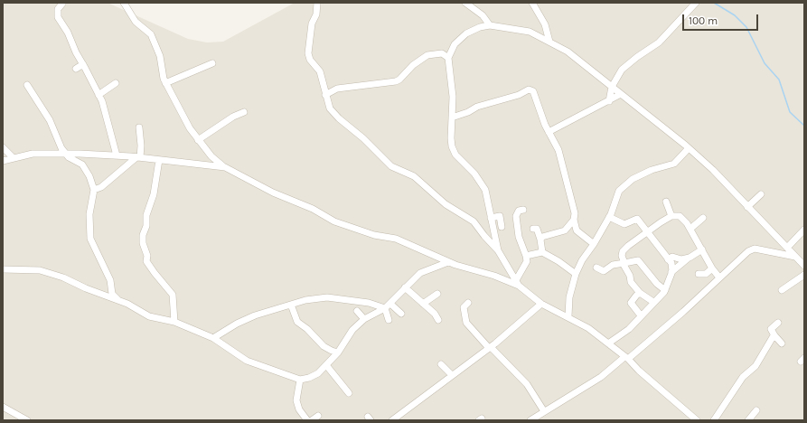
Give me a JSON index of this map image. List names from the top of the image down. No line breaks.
{"scale_bar":"100 m"}
